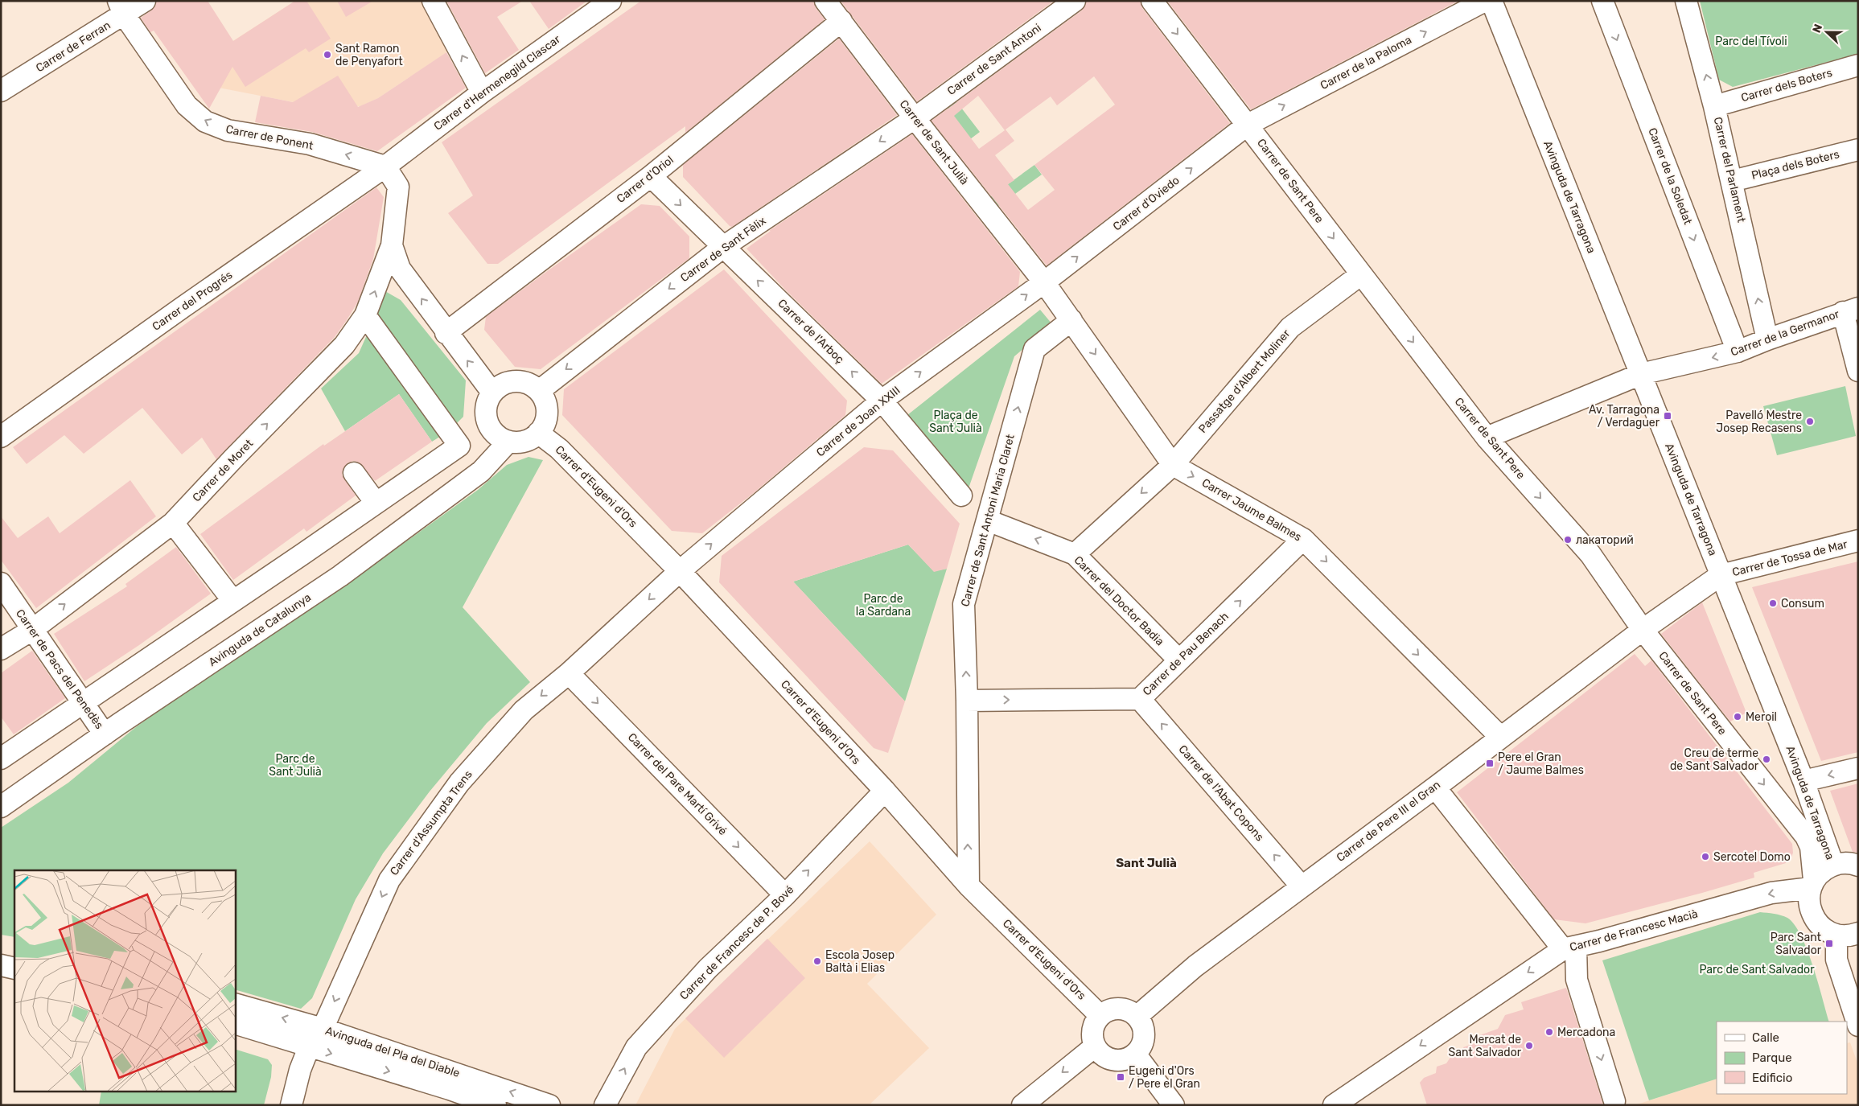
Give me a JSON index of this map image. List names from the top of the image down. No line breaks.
{"streets":{"street":["Carrer de Ferran","Carrer de Sant Antoni","Carrer de la Paloma","Carrer d'Hermenegild Clascar","Carrer dels Boters","Carrer de Ponent","Carrer de Sant Julià","Plaça dels Boters","Carrer del Parlament","Carrer de la Soledat","Carrer d'Oriol","Carrer de Sant Pere","Avinguda de Tarragona","Carrer d'Oviedo","Carrer de Sant Fèlix","Carrer del Progrés","Carrer de l'Arboç","Carrer de la Germanor","Passatge d'Albert Moliner","Carrer de Joan XXIII","Carrer de Moret","Carrer d'Eugeni d'Ors","Carrer Jaume Balmes","Carrer de Sant Antoni Maria Claret","Carrer de Tossa de Mar","Carrer del Doctor Badia","Avinguda de Catalunya","Carrer de Pau Benach","Carrer de Pacs del Penedès","Carrer del Pare Martí Grivé","Carrer de l'Abat Copons","Carrer de Pere III el Gran","Carrer d'Assumpta Trens","Carrer de Francesc Macià","Carrer de Francesc de P. Bové","Avinguda del Pla del Diable"]},"crossings":[["Carrer de Ferran","Carrer de Ponent"],["Carrer de Sant Antoni","Carrer de Sant Julià"],["Carrer de Sant Antoni","Carrer de Sant Fèlix"],["Carrer de la Paloma","Carrer de Sant Pere"],["Carrer de la Paloma","Carrer d'Oviedo"],["Carrer d'Hermenegild Clascar","Carrer de Ponent"],["Carrer d'Hermenegild Clascar","Carrer del Progrés"],["Carrer dels Boters","Carrer del Parlament"],["Carrer de Ponent","Carrer del Progrés"],["Carrer de Sant Julià","Carrer d'Oriol"],["Carrer de Sant Julià","Carrer d'Oviedo"],["Carrer de Sant Julià","Carrer de Sant Fèlix"],["Carrer de Sant Julià","Carrer de Joan XXIII"],["Carrer de Sant Julià","Carrer Jaume Balmes"],["Plaça dels Boters","Carrer del Parlament"],["Carrer del Parlament","Carrer de la Germanor"],["Carrer de la Soledat","Carrer de la Germanor"],["Carrer d'Oriol","Carrer de l'Arboç"],["Carrer de Sant Pere","Carrer d'Oviedo"],["Carrer de Sant Pere","Carrer de la Germanor"],["Carrer de Sant Pere","Passatge d'Albert Moliner"],["Carrer de Sant Pere","Carrer de Pere III el Gran"],["Carrer de Sant Pere","Carrer de Francesc Macià"],["Avinguda de Tarragona","Carrer de la Germanor"],["Avinguda de Tarragona","Carrer de Tossa de Mar"],["Avinguda de Tarragona","Carrer de Pere III el Gran"],["Carrer d'Oviedo","Carrer de Joan XXIII"],["Carrer d'Oviedo","Carrer Jaume Balmes"],["Carrer de Sant Fèlix","Carrer de l'Arboç"],["Carrer de Sant Fèlix","Carrer d'Eugeni d'Ors"],["Carrer de Sant Fèlix","Avinguda de Catalunya"],["Carrer de l'Arboç","Carrer de Joan XXIII"],["Passatge d'Albert Moliner","Carrer Jaume Balmes"],["Passatge d'Albert Moliner","Carrer del Doctor Badia"],["Carrer de Joan XXIII","Carrer d'Eugeni d'Ors"],["Carrer de Joan XXIII","Carrer Jaume Balmes"],["Carrer de Joan XXIII","Carrer d'Assumpta Trens"],["Carrer de Moret","Carrer de Pacs del Penedès"],["Carrer d'Eugeni d'Ors","Carrer de Sant Antoni Maria Claret"],["Carrer d'Eugeni d'Ors","Avinguda de Catalunya"],["Carrer d'Eugeni d'Ors","Carrer de Pere III el Gran"],["Carrer d'Eugeni d'Ors","Carrer d'Assumpta Trens"],["Carrer d'Eugeni d'Ors","Carrer de Francesc de P. Bové"],["Carrer Jaume Balmes","Carrer de Sant Antoni Maria Claret"],["Carrer Jaume Balmes","Carrer de Pau Benach"],["Carrer Jaume Balmes","Carrer de Pere III el Gran"],["Carrer de Sant Antoni Maria Claret","Carrer del Doctor Badia"],["Carrer de Sant Antoni Maria Claret","Carrer de Pau Benach"],["Carrer de Tossa de Mar","Carrer de Pere III el Gran"],["Carrer del Doctor Badia","Carrer de Pau Benach"],["Avinguda de Catalunya","Carrer de Pacs del Penedès"],["Carrer de Pau Benach","Carrer de l'Abat Copons"],["Carrer del Pare Martí Grivé","Carrer d'Assumpta Trens"],["Carrer del Pare Martí Grivé","Carrer de Francesc de P. Bové"],["Carrer de l'Abat Copons","Carrer de Pere III el Gran"],["Carrer d'Assumpta Trens","Avinguda del Pla del Diable"]],"one_way":["Carrer de la Paloma","Carrer de Ponent","Carrer del Parlament","Carrer de la Soledat","Carrer de Sant Pere","Carrer d'Oviedo","Carrer de Sant Fèlix","Carrer de Joan XXIII","Carrer Jaume Balmes","Carrer de Sant Antoni Maria Claret","Carrer del Doctor Badia","Carrer de Pau Benach","Carrer del Pare Martí Grivé","Carrer de l'Abat Copons","Carrer d'Assumpta Trens","Carrer de Francesc Macià","Carrer de Francesc de P. Bové"],"districts":["Sant Julià"],"parks":["Parc del Tívoli","Plaça de Sant Julià","Parc de la Sardana","Parc de Sant Julià","Parc de Sant Salvador"],"places":{"other":["Sant Ramon de Penyafort","Pavelló Mestre Josep Recasens","лакаторий","Consum","Meroil","Creu de terme de Sant Salvador","Sercotel Domo","Escola Josep Baltà i Elias","Mercadona","Mercat de Sant Salvador"],"transit":["Av. Tarragona / Verdaguer","Pere el Gran / Jaume Balmes","Parc Sant Salvador","Eugeni d'Ors / Pere el Gran"]},"legend":["Calle","Parque","Edificio"],"north":"left"}
